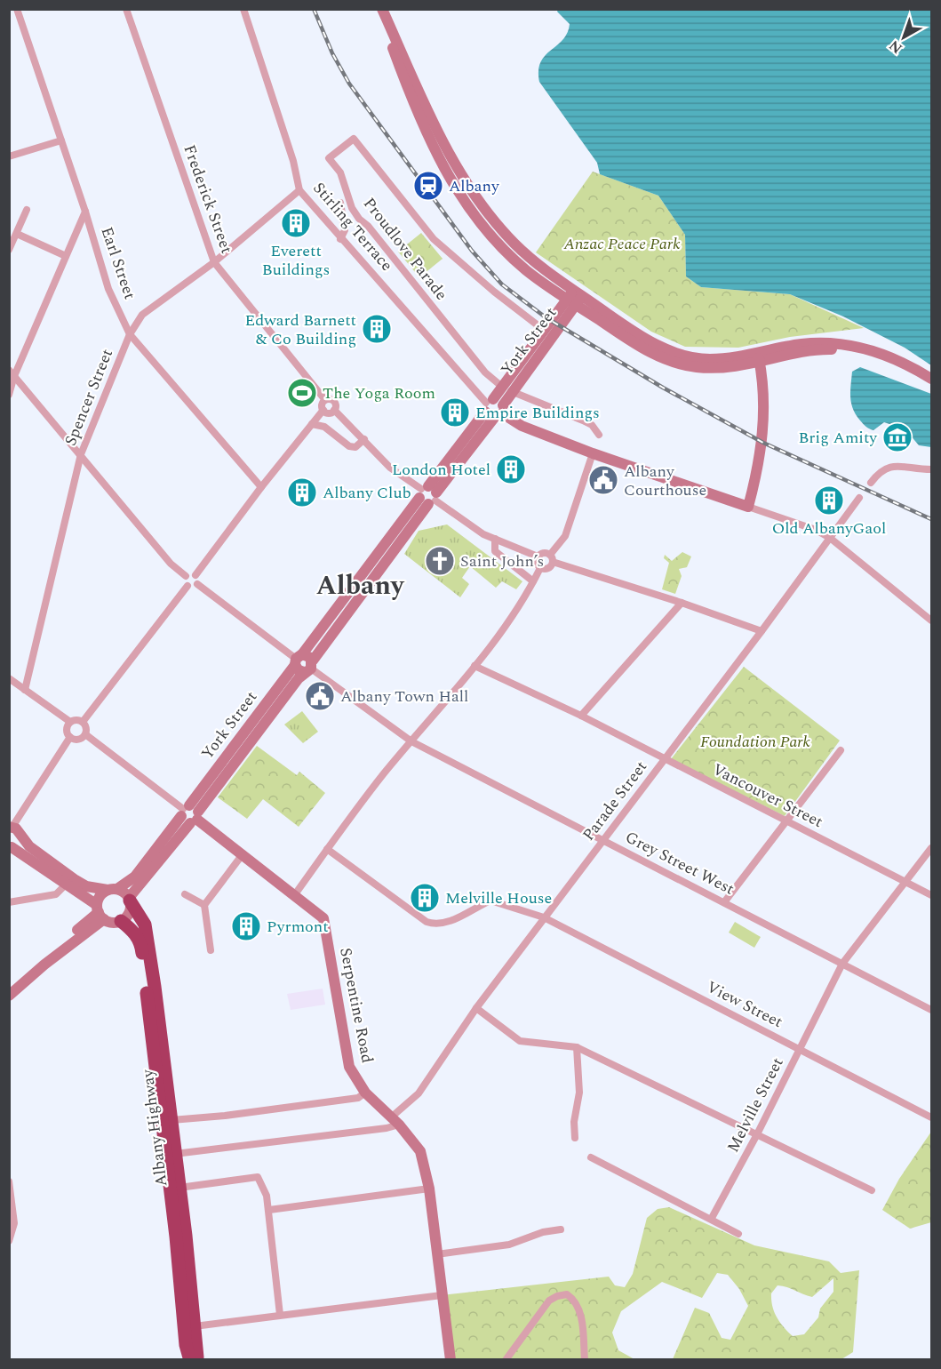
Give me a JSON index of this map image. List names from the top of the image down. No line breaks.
{"streets":{"highway":["Albany Highway"],"main road":["Stirling Terrace","York Street","Serpentine Road"],"street":["Frederick Street","Proudlove Parade","Earl Street","Spencer Street","Vancouver Street","Parade Street","Grey Street West","View Street","Melville Street"]},"crossings":[["Frederick Street","Spencer Street"],["Stirling Terrace","York Street"],["Stirling Terrace","Spencer Street"],["Proudlove Parade","York Street"],["Earl Street","Spencer Street"],["York Street","Grey Street West"],["York Street","Serpentine Road"],["York Street","Albany Highway"],["Vancouver Street","Parade Street"],["Vancouver Street","Melville Street"],["Parade Street","Grey Street West"],["Parade Street","View Street"],["Parade Street","Serpentine Road"],["Grey Street West","Melville Street"],["View Street","Melville Street"]],"districts":["Albany"],"parks":["Anzac Peace Park","Foundation Park"],"places":{"station":["Albany"],"building":["Everett Buildings","Edward Barnett & Co Building","Empire Buildings","London Hotel","Albany Club","Old AlbanyGaol","Melville House","Pyrmont"],"sports":["The Yoga Room"],"museum":["Brig Amity"],"public building":["Albany Courthouse","Albany Town Hall"],"church":["Saint John’s"]},"north":"bottom left"}
